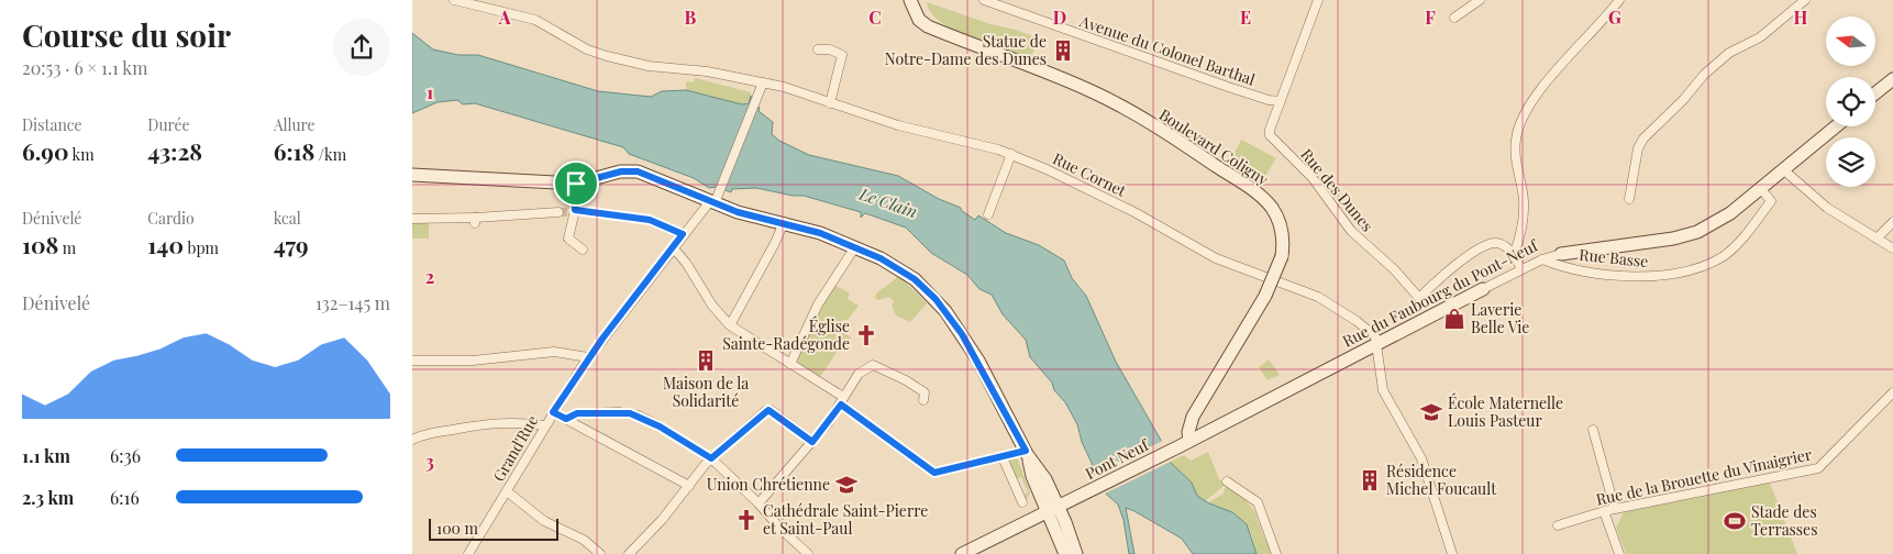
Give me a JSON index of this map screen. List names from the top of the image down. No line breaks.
{"streets":{"main road":["Boulevard Coligny","Rue du Faubourg du Pont-Neuf","Pont Neuf"],"street":["Avenue du Colonel Barthal","Rue Cornet","Rue des Dunes","Rue Basse","Grand'Rue","Rue de la Brouette du Vinaigrier"]},"crossings":[["Avenue du Colonel Barthal","Rue des Dunes"],["Boulevard Coligny","Rue du Faubourg du Pont-Neuf"],["Boulevard Coligny","Pont Neuf"],["Rue Cornet","Rue du Faubourg du Pont-Neuf"],["Rue Cornet","Grand'Rue"],["Rue Basse","Rue du Faubourg du Pont-Neuf"],["Rue du Faubourg du Pont-Neuf","Pont Neuf"]],"water":["Le Clain"],"places":{"building":["Statue de Notre-Dame des Dunes","Maison de la Solidarité","Résidence Michel Foucault"],"shop":["Laverie Belle Vie"],"church":["Église Sainte-Radégonde","Cathédrale Saint-Pierre et Saint-Paul"],"school or university":["École Maternelle Louis Pasteur","Union Chrétienne"],"sports":["Stade des Terrasses"]},"scale_bar":"100 m","north":"left","page":{"heading":["Course du soir","20:53 · 6 × 1.1 km"],"stats":[["Distance","6.90 km"],["Durée","43:28"],["Allure","6:18 /km"],["Dénivelé","108 m"],["Cardio","140 bpm"],["kcal","479"]],"chart":["Dénivelé","132–145 m"],"list":[{"name":"1.1 km","note":"6:36"},{"name":"2.3 km","note":"6:16"}],"scale":"100 m"},"grid":{"columns":["A","B","C","D","E","F","G","H"],"rows":["1","2","3"]}}
